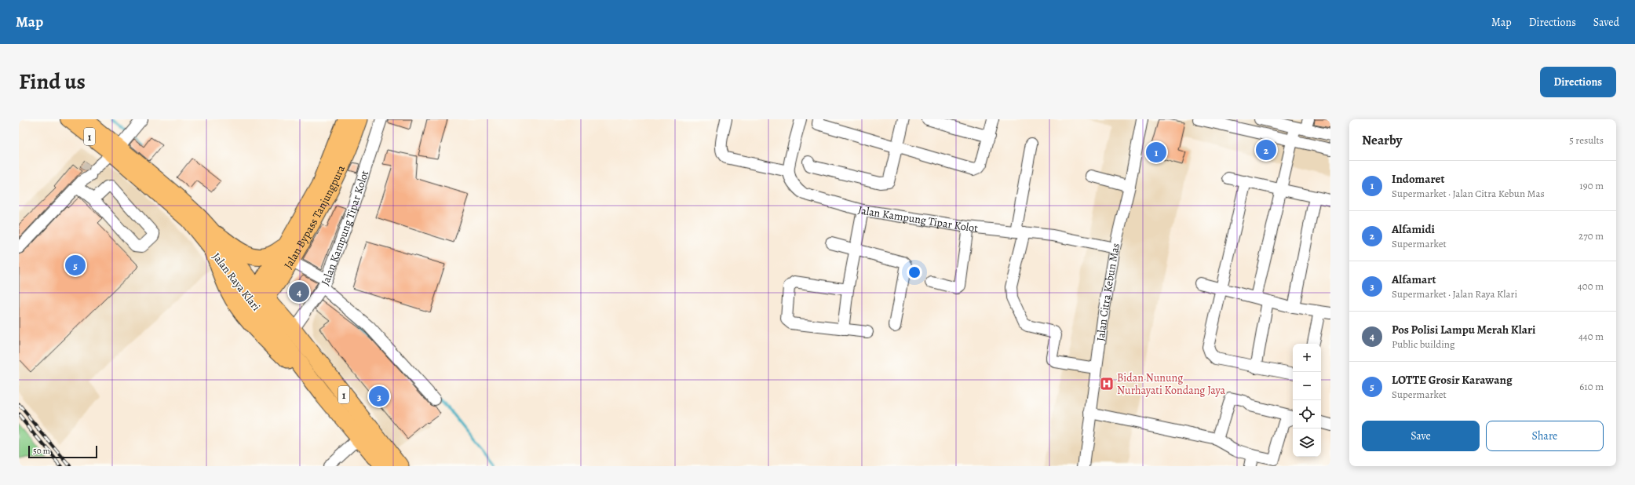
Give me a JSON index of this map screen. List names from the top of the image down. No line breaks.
{"streets":{"highway":["1","Jalan Bypass Tanjungpura","Jalan Raya Klari"],"street":["Jalan Kampung Tipar Kolot","Jalan Citra Kebun Mas"]},"crossings":[["Jalan Bypass Tanjungpura","Jalan Raya Klari"],["Jalan Kampung Tipar Kolot","Jalan Raya Klari"],["Jalan Kampung Tipar Kolot","Jalan Citra Kebun Mas"]],"places":{"hospital":["Bidan Nunung Nurhayati Kondang Jaya"]},"scale_bar":"50 m","page":{"header":"Map","nav":["Map","Directions","Saved"],"title":"Find us","buttons":["Directions",["Save","Share"]],"heading":["Nearby","5 results"],"pins":["2","1","5","4","3"],"list":[{"mark":"1","name":"Indomaret","note":"Supermarket · Jalan Citra Kebun Mas","value":"190 m"},{"mark":"2","name":"Alfamidi","note":"Supermarket","value":"270 m"},{"mark":"3","name":"Alfamart","note":"Supermarket · Jalan Raya Klari","value":"400 m"},{"mark":"4","name":"Pos Polisi Lampu Merah Klari","note":"Public building","value":"440 m"},{"mark":"5","name":"LOTTE Grosir Karawang","note":"Supermarket","value":"610 m"}],"map_buttons":["+","−"],"scale":"50 m"}}
